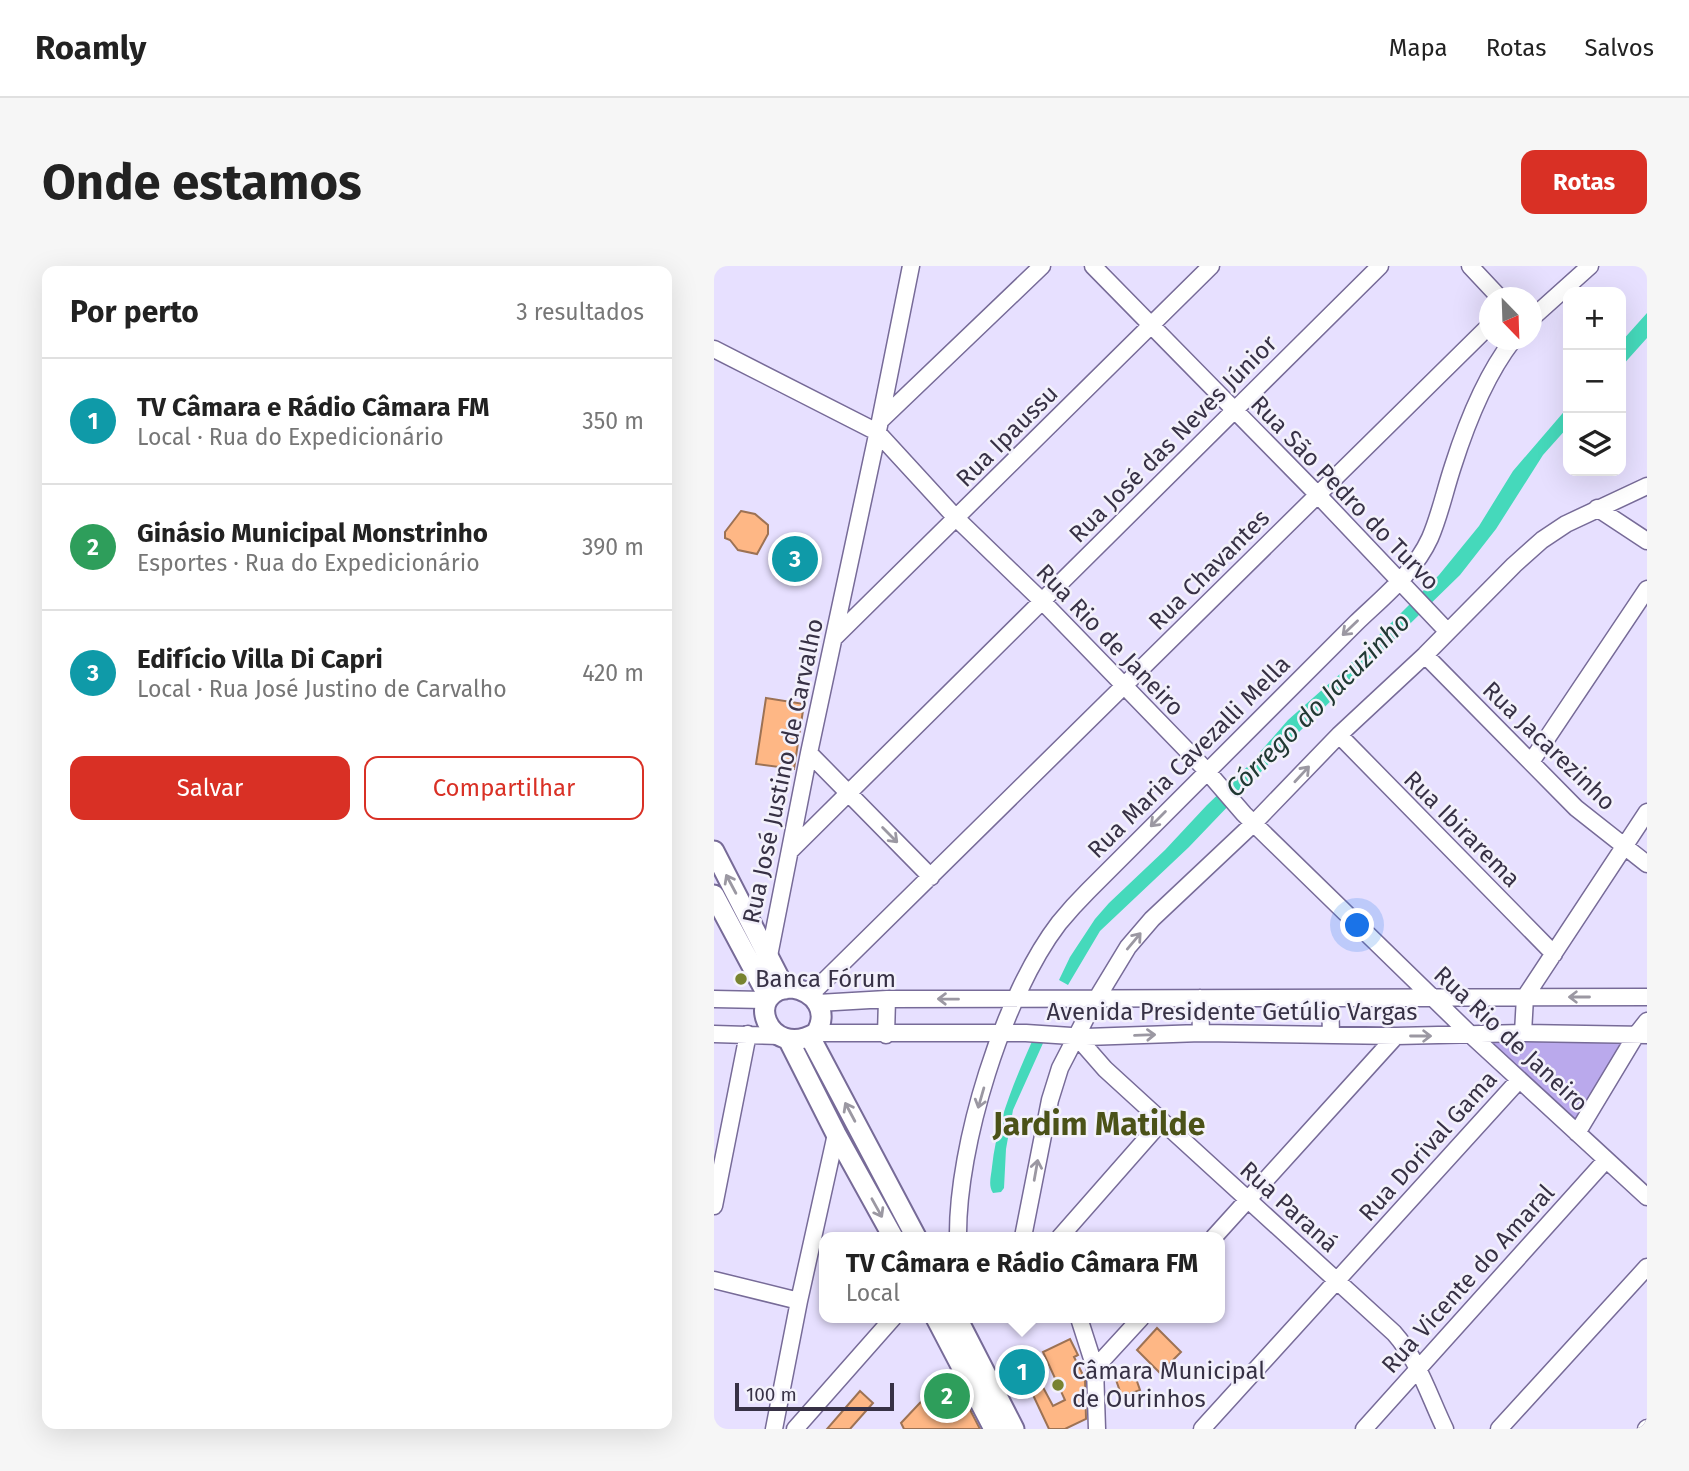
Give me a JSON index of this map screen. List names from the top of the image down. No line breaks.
{"streets":{"street":["Rua Ipaussu","Rua José das Neves Júnior","Rua São Pedro do Turvo","Rua Chavantes","Rua Rio de Janeiro","Rua Jacarezinho","Rua Maria Cavezalli Mella","Rua José Justino de Carvalho","Rua Ibirarema","Avenida Presidente Getúlio Vargas","Rua Dorival Gama","Rua Paraná","Rua Vicente do Amaral"]},"crossings":[["Rua Ipaussu","Rua São Pedro do Turvo"],["Rua Ipaussu","Rua Rio de Janeiro"],["Rua Ipaussu","Rua José Justino de Carvalho"],["Rua José das Neves Júnior","Rua São Pedro do Turvo"],["Rua José das Neves Júnior","Rua Rio de Janeiro"],["Rua José das Neves Júnior","Rua José Justino de Carvalho"],["Rua São Pedro do Turvo","Rua Chavantes"],["Rua São Pedro do Turvo","Rua Maria Cavezalli Mella"],["Rua Chavantes","Rua Rio de Janeiro"],["Rua Chavantes","Avenida Presidente Getúlio Vargas"],["Rua Rio de Janeiro","Rua Maria Cavezalli Mella"],["Rua Rio de Janeiro","Rua José Justino de Carvalho"],["Rua Rio de Janeiro","Avenida Presidente Getúlio Vargas"],["Rua Rio de Janeiro","Rua Dorival Gama"],["Rua Rio de Janeiro","Rua Vicente do Amaral"],["Rua Maria Cavezalli Mella","Avenida Presidente Getúlio Vargas"],["Avenida Presidente Getúlio Vargas","Rua Paraná"],["Rua Dorival Gama","Rua Paraná"],["Rua Paraná","Rua Vicente do Amaral"]],"districts":["Jardim Matilde"],"water":["Córrego do Jacuzinho"],"places":["Banca Fórum","Câmara Municipal de Ourinhos"],"scale_bar":"100 m","north":"bottom right","page":{"header":"Roamly","nav":["Mapa","Rotas","Salvos"],"buttons":["Rotas",["Salvar","Compartilhar"]],"title":"Onde estamos","heading":["Por perto","3 resultados"],"map_buttons":["+","−"],"list":[{"mark":"1","name":"TV Câmara e Rádio Câmara FM","note":"Local · Rua do Expedicionário","value":"350 m"},{"mark":"2","name":"Ginásio Municipal Monstrinho","note":"Esportes · Rua do Expedicionário","value":"390 m"},{"mark":"3","name":"Edifício Villa Di Capri","note":"Local · Rua José Justino de Carvalho","value":"420 m"}],"pins":["3","1","2"],"popup":["TV Câmara e Rádio Câmara FM","Local"],"scale":"100 m"}}
